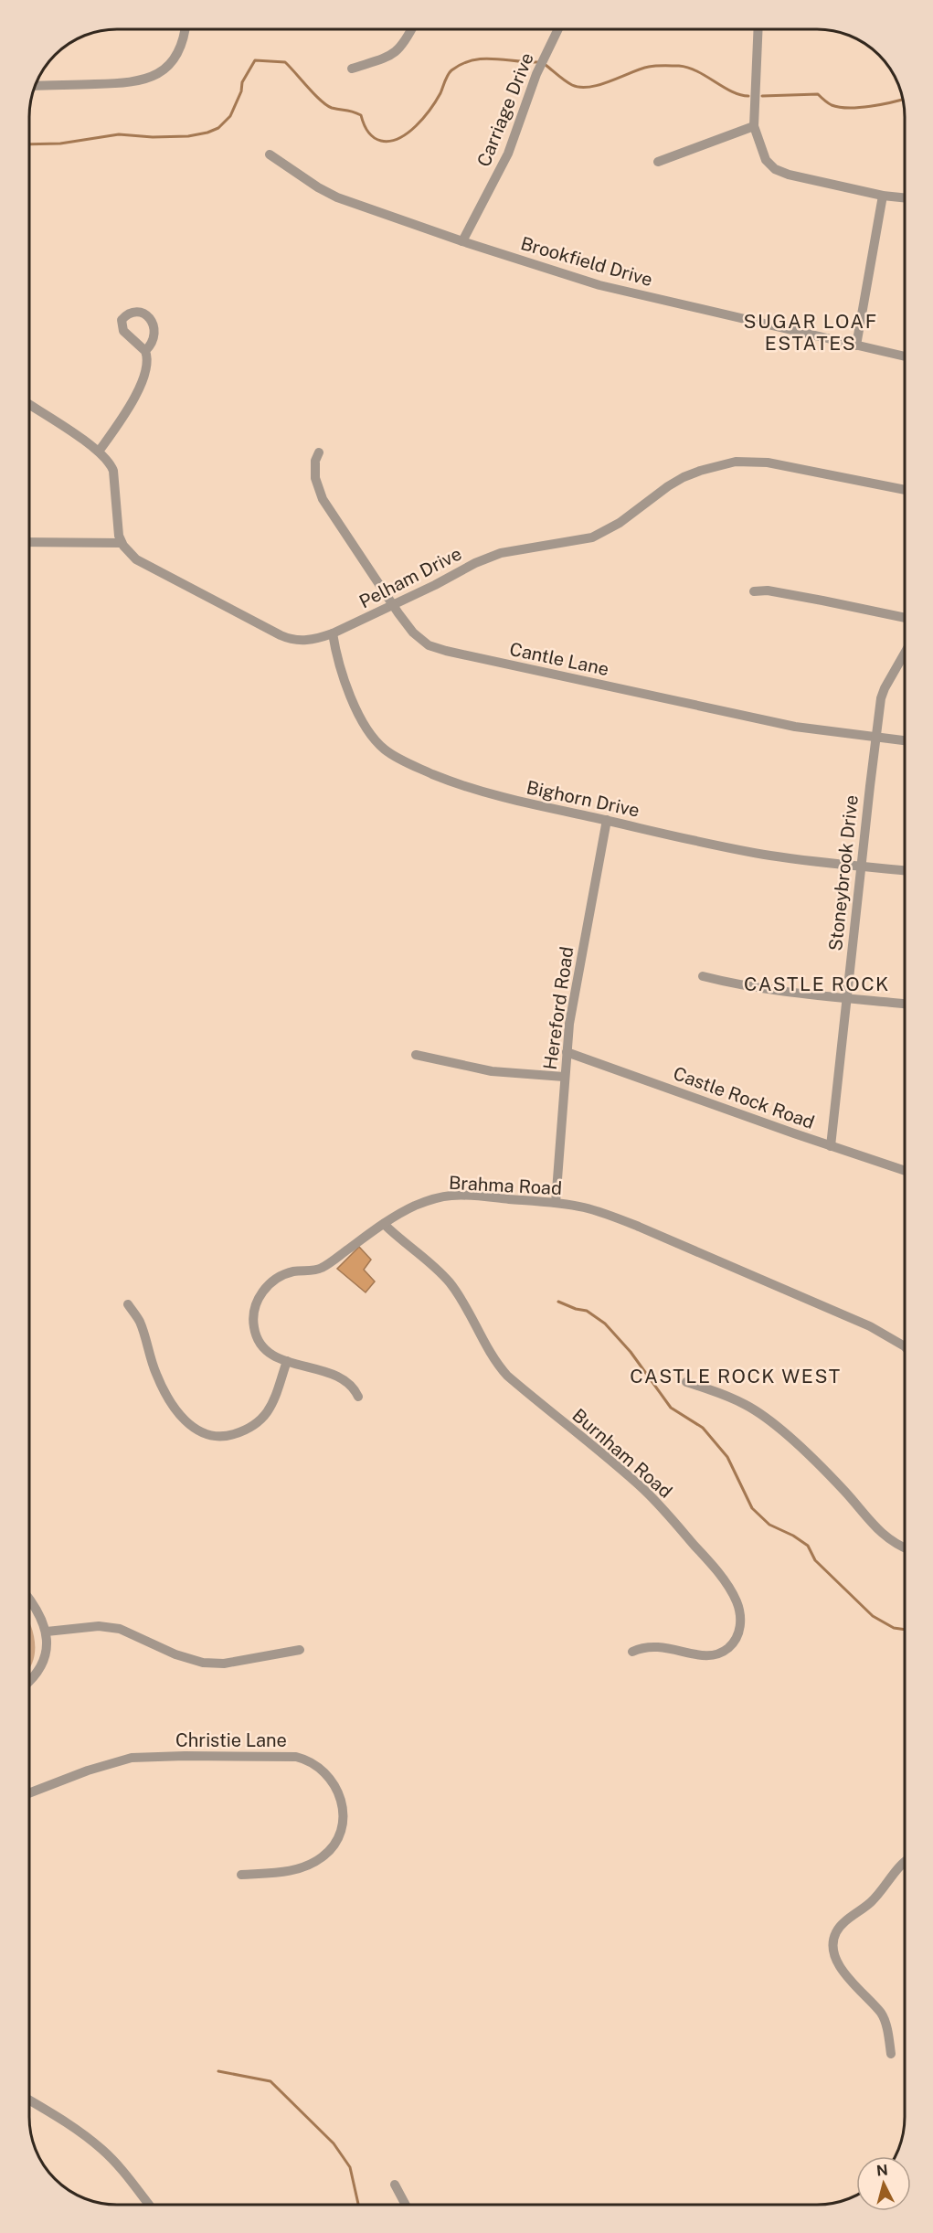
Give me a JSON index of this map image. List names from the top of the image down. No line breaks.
{"streets":{"street":["Carriage Drive","Brookfield Drive","Pelham Drive","Cantle Lane","Bighorn Drive","Stoneybrook Drive","Hereford Road","Castle Rock Road","Brahma Road","Burnham Road","Christie Lane"]},"crossings":[["Carriage Drive","Brookfield Drive"],["Pelham Drive","Cantle Lane"],["Pelham Drive","Bighorn Drive"],["Cantle Lane","Stoneybrook Drive"],["Bighorn Drive","Stoneybrook Drive"],["Bighorn Drive","Hereford Road"],["Stoneybrook Drive","Castle Rock Road"],["Hereford Road","Castle Rock Road"],["Hereford Road","Brahma Road"],["Brahma Road","Burnham Road"]],"districts":["SUGAR LOAF ESTATES","CASTLE ROCK","CASTLE ROCK WEST"],"north":"top"}
